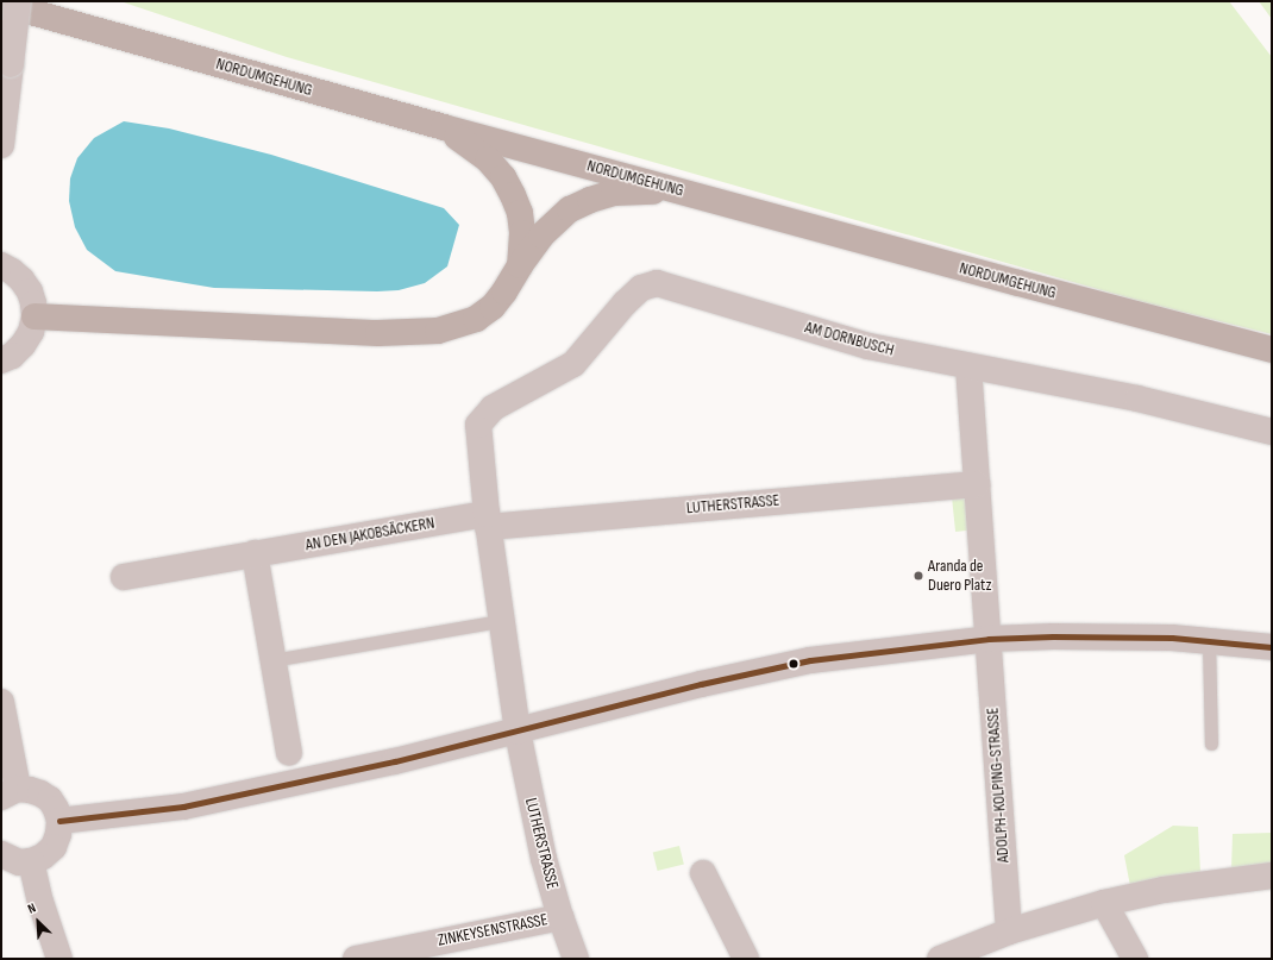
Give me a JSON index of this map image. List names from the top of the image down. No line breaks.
{"streets":{"main road":["NORDUMGEHUNG"],"street":["AM DORNBUSCH","LUTHERSTRASSE","AN DEN JAKOBSÄCKERN","ADOLPH-KOLPING-STRASSE","ZINKEYSENSTRASSE"]},"crossings":[["AM DORNBUSCH","LUTHERSTRASSE"],["AM DORNBUSCH","ADOLPH-KOLPING-STRASSE"],["LUTHERSTRASSE","AN DEN JAKOBSÄCKERN"],["LUTHERSTRASSE","ADOLPH-KOLPING-STRASSE"],["LUTHERSTRASSE","ZINKEYSENSTRASSE"]],"places":["Aranda de Duero Platz"],"north":"top left"}
